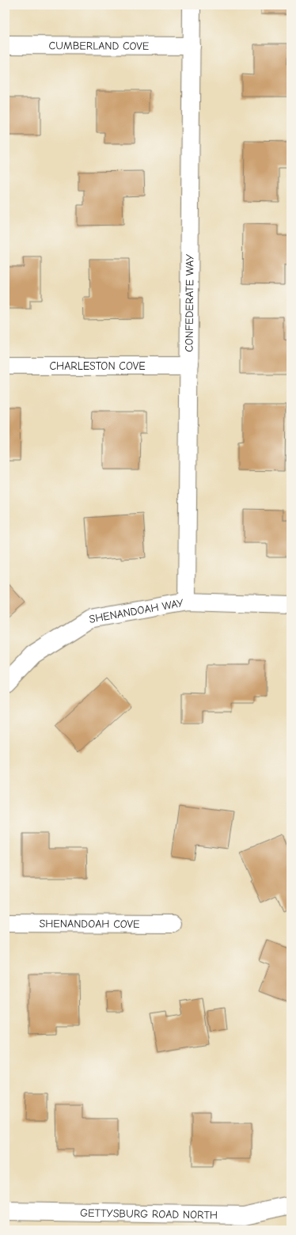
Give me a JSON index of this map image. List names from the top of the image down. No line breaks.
{"streets":{"street":["CUMBERLAND COVE","CONFEDERATE WAY","CHARLESTON COVE","SHENANDOAH WAY","SHENANDOAH COVE","GETTYSBURG ROAD NORTH"]},"crossings":[["CUMBERLAND COVE","CONFEDERATE WAY"],["CONFEDERATE WAY","CHARLESTON COVE"],["CONFEDERATE WAY","SHENANDOAH WAY"]]}
